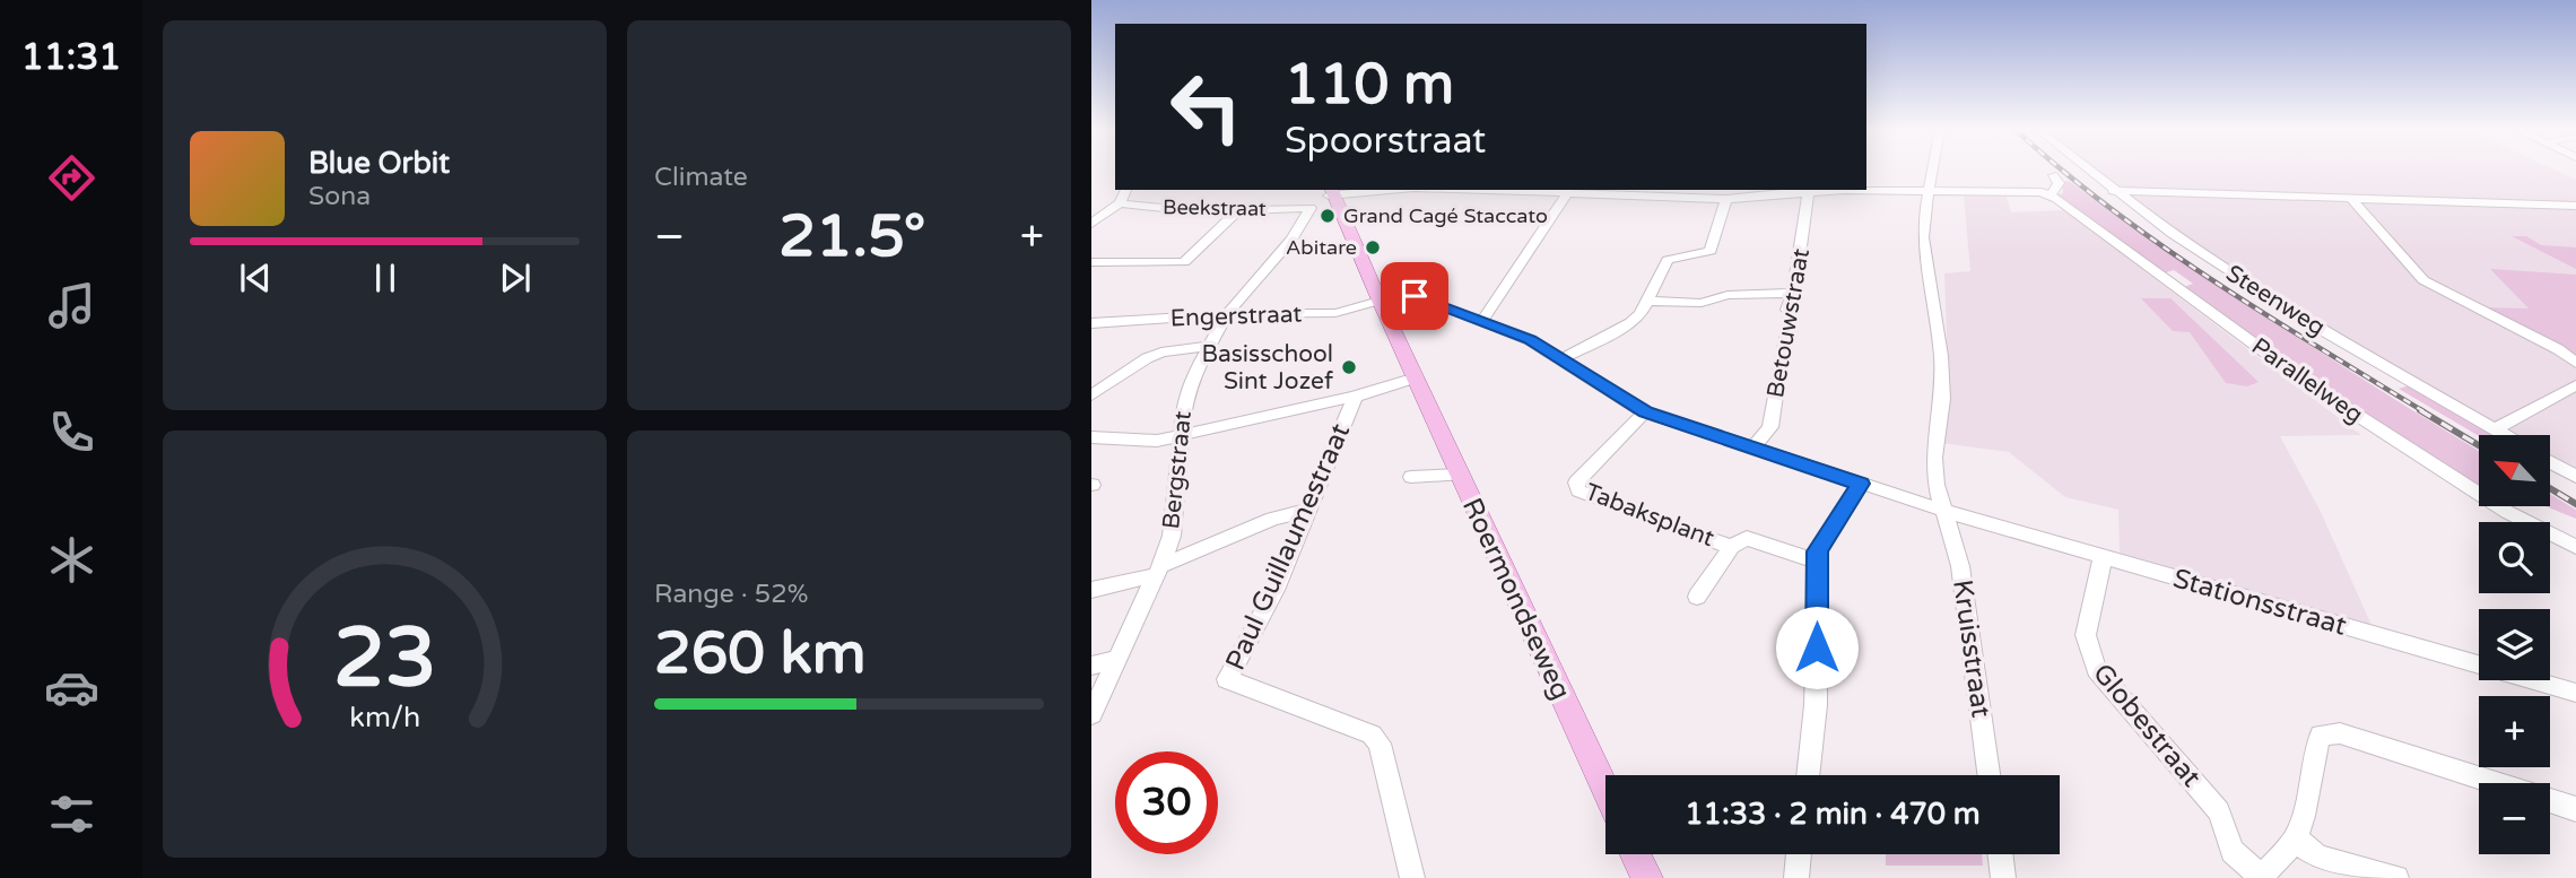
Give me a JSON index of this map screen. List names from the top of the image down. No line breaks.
{"streets":{"main road":["Roermondseweg"],"street":["Beekstraat","Steenweg","Engerstraat","Betouwstraat","Parallelweg","Bergstraat","Tabaksplant","Paul Guillaumestraat","Stationsstraat","Kruisstraat","Globestraat"]},"crossings":[["Beekstraat","Bergstraat"],["Engerstraat","Bergstraat"],["Engerstraat","Roermondseweg"],["Betouwstraat","Parallelweg"],["Betouwstraat","Stationsstraat"],["Parallelweg","Roermondseweg"],["Parallelweg","Kruisstraat"],["Tabaksplant","Stationsstraat"],["Stationsstraat","Kruisstraat"],["Stationsstraat","Globestraat"]],"places":["Grand Cagé Staccato","Abitare","Basisschool Sint Jozef"],"north":"top left","page":{"tabs":"11:31","tile":["Climate",["Range · 52%","260 km"]],"turn":["110 m","Spoorstraat"],"song":["Blue Orbit","Sona"],"heat":["−","21.5°","+"],"map_buttons":["+","−"],"limit":"30","trip":"11:33 · 2 min · 470 m","gauge":["23","km/h"]}}
